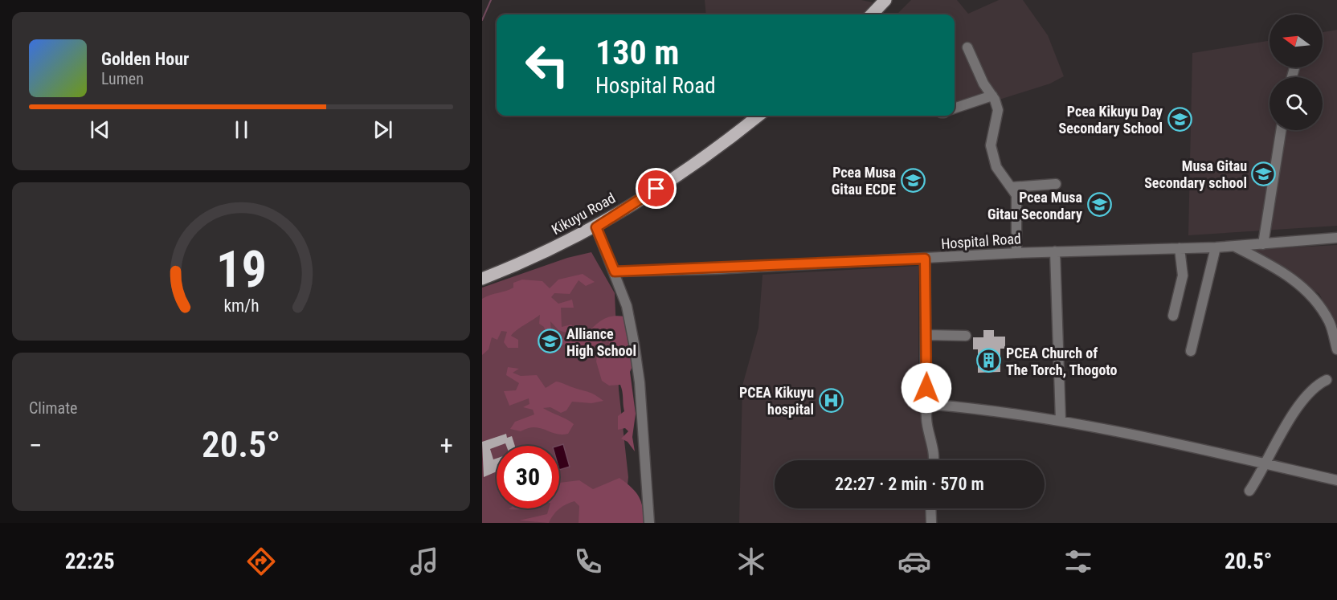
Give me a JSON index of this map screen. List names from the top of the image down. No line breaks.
{"streets":{"main road":["Kikuyu Road"],"street":["Hospital Road"]},"places":{"school or university":["Pcea Kikuyu Day Secondary School","Musa Gitau Secondary school","Pcea Musa Gitau ECDE","Pcea Musa Gitau Secondary","Alliance High School"],"building":["PCEA Church of The Torch, Thogoto"],"hospital":["PCEA Kikuyu hospital"]},"north":"left","page":{"turn":["130 m","Hospital Road"],"song":["Golden Hour","Lumen"],"tile":"Climate","heat":["−","20.5°","+"],"limit":"30","trip":"22:27 · 2 min · 570 m","tabs":["22:25","20.5°"],"gauge":["19","km/h"]}}
